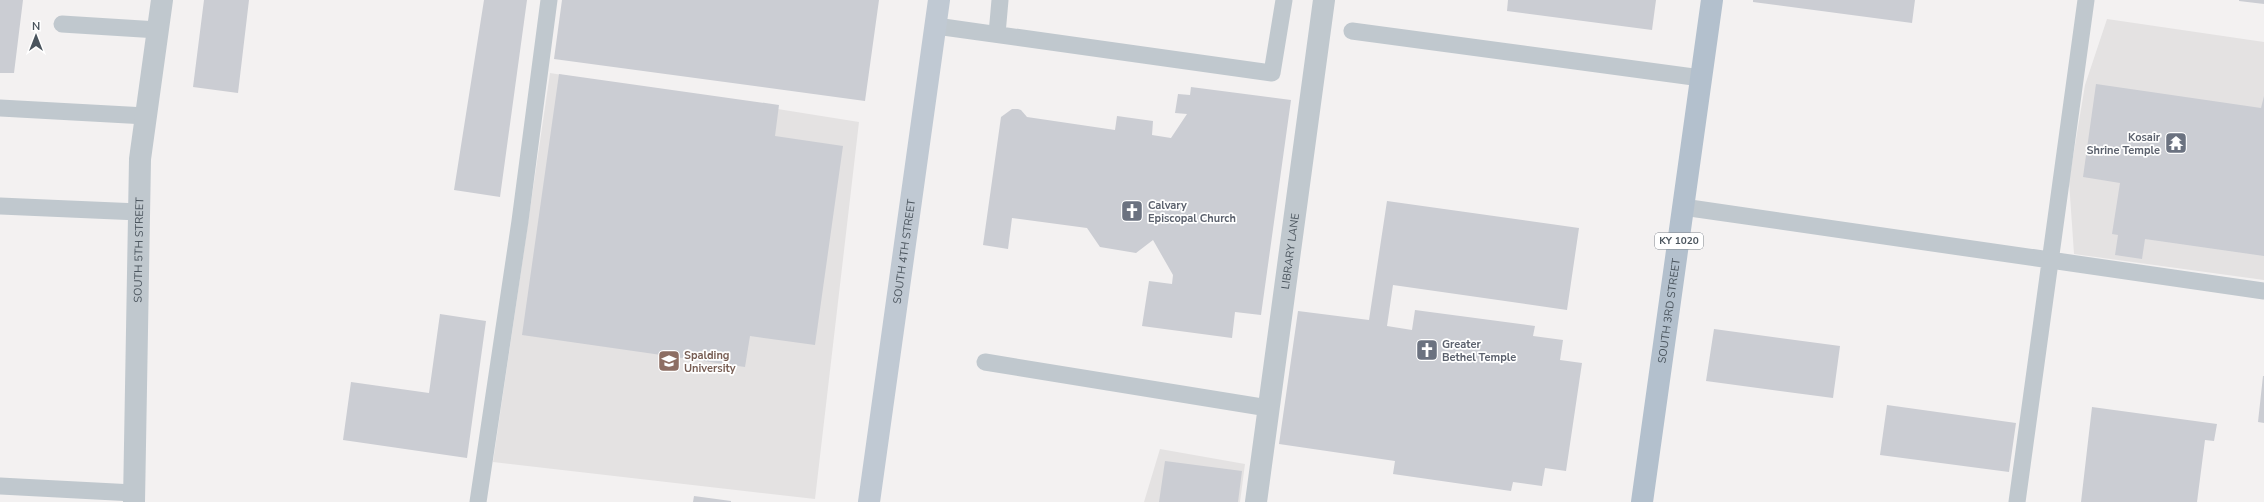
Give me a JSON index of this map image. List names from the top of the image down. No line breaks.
{"streets":{"main road":["KY 1020","SOUTH 4TH STREET","SOUTH 3RD STREET"],"street":["SOUTH 5TH STREET","LIBRARY LANE"]},"places":{"temple":["Kosair Shrine Temple"],"church":["Calvary Episcopal Church","Greater Bethel Temple"],"school or university":["Spalding University"]},"north":"top"}
